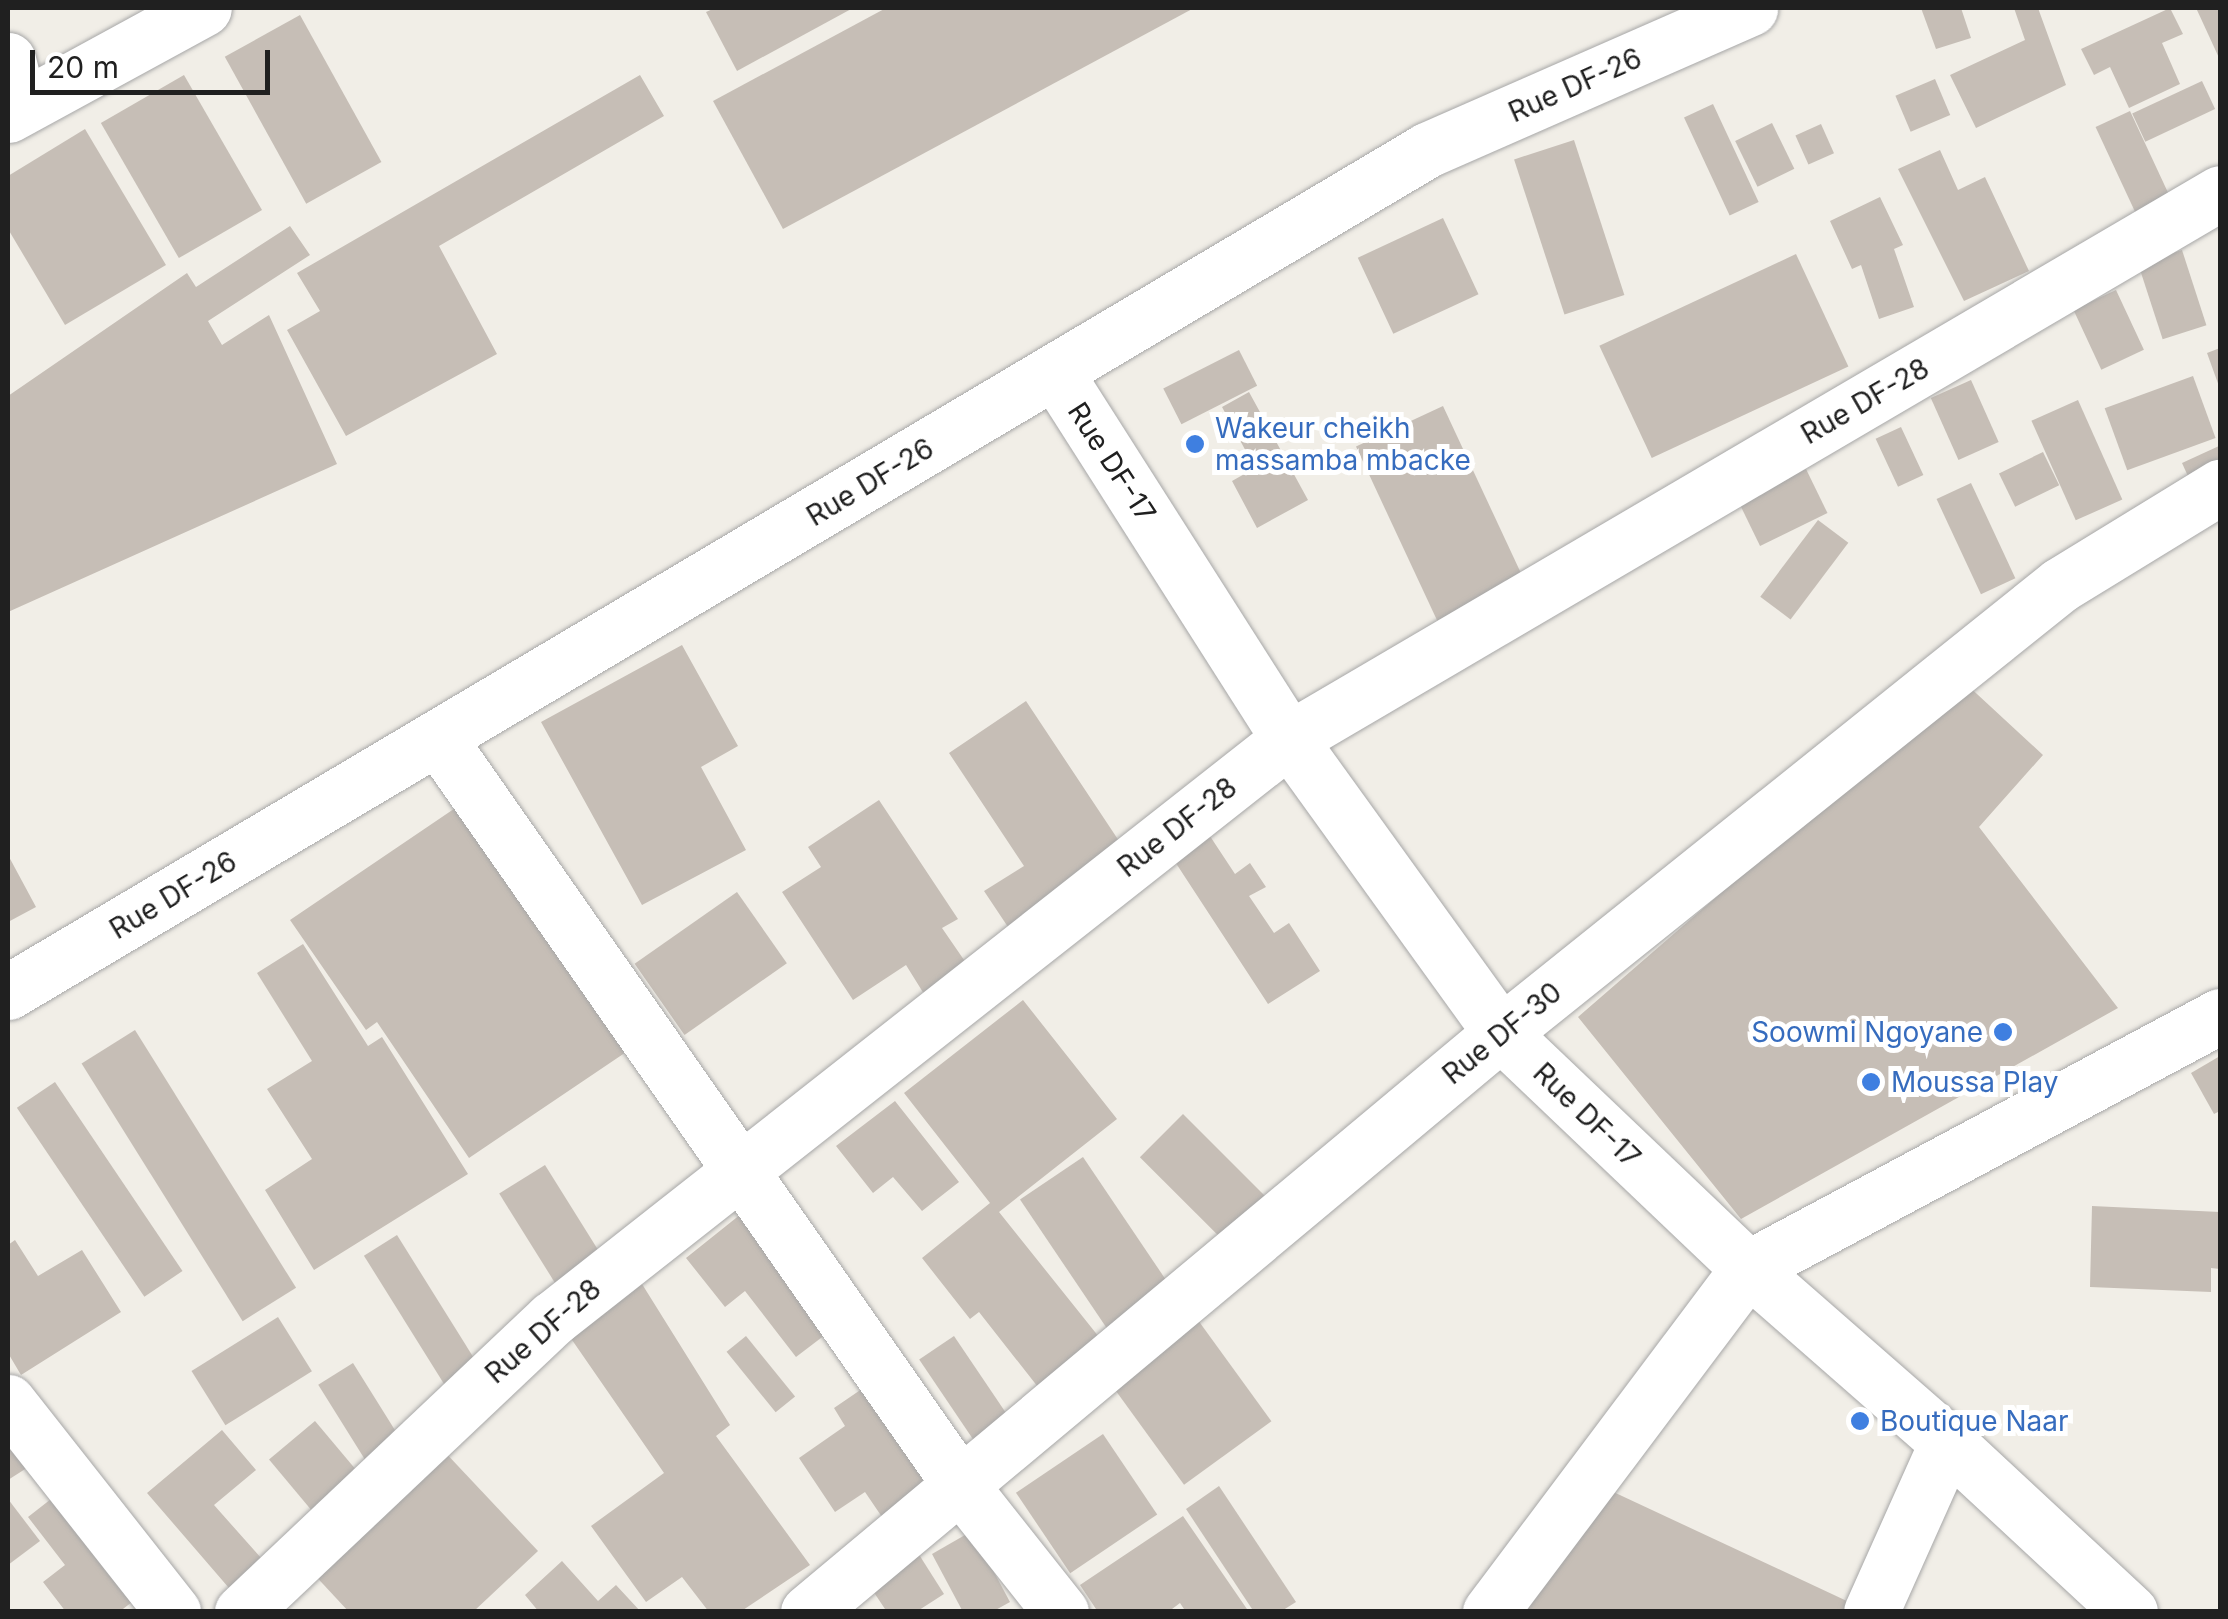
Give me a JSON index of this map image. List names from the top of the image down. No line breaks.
{"streets":{"street":["Rue DF-26","Rue DF-28","Rue DF-17","Rue DF-30"]},"crossings":[["Rue DF-26","Rue DF-17"],["Rue DF-28","Rue DF-17"],["Rue DF-17","Rue DF-30"]],"places":["Wakeur cheikh massamba mbacke","Soowmi Ngoyane","Moussa Play","Boutique Naar"],"scale_bar":"20 m"}
